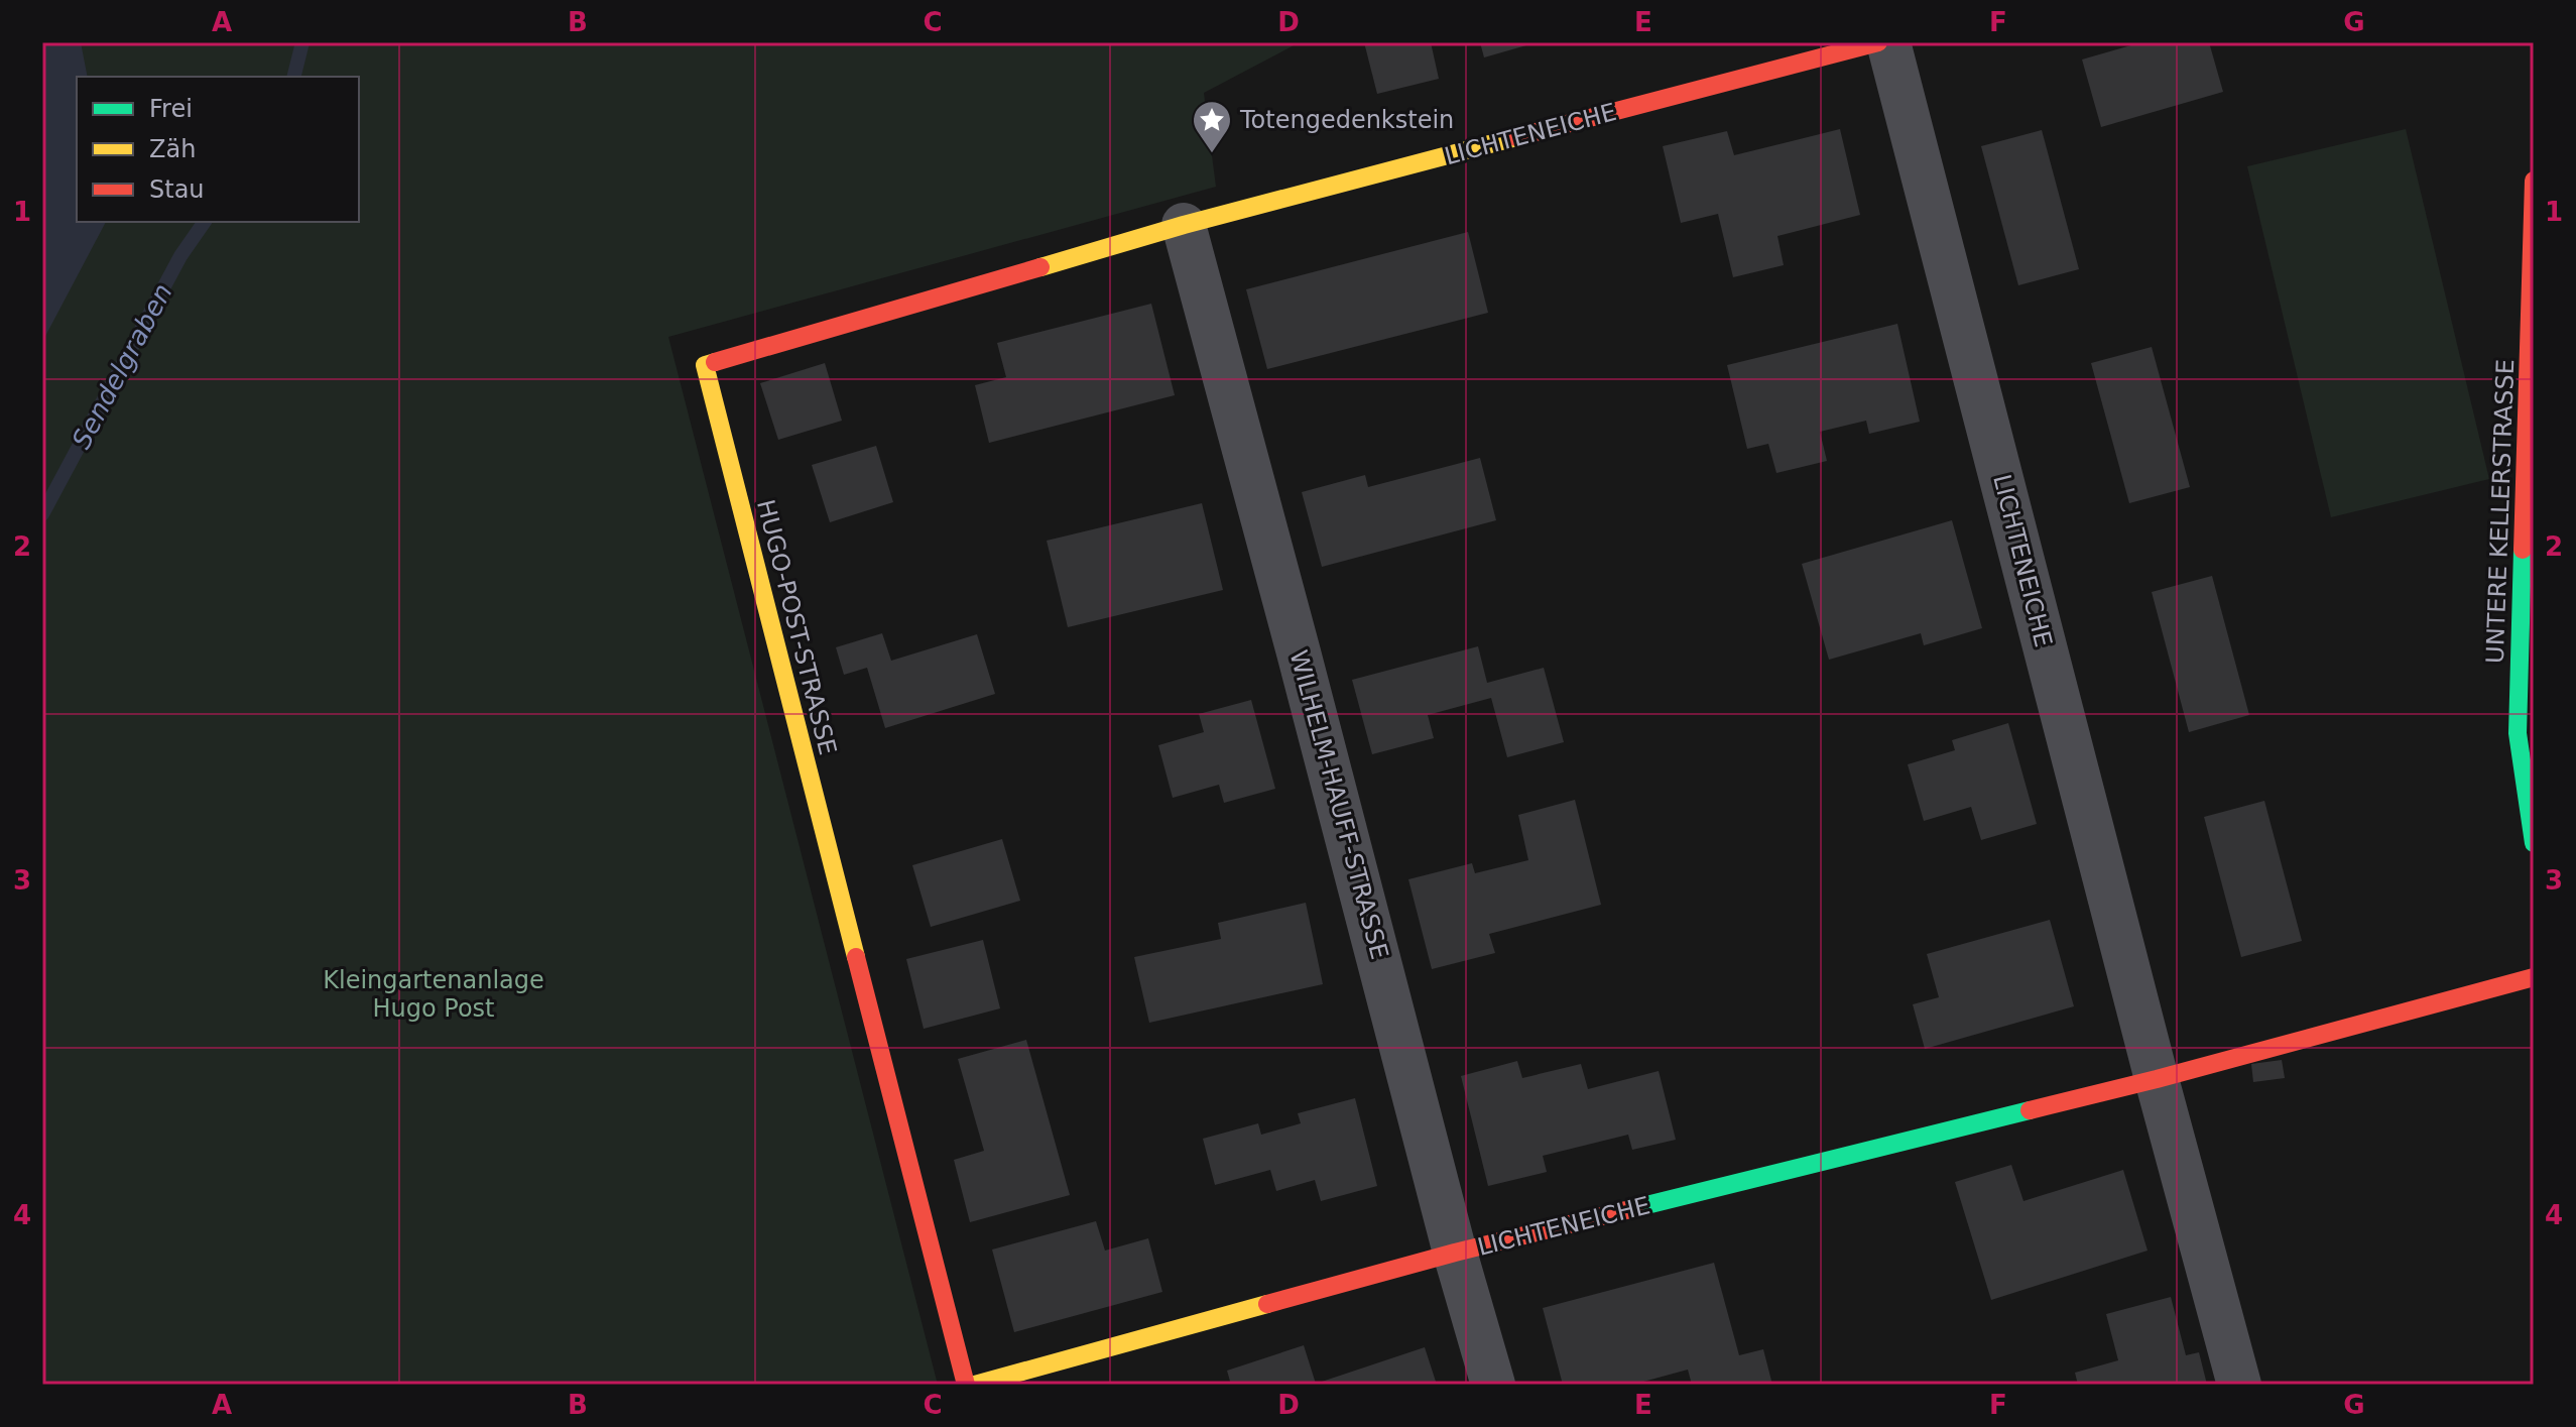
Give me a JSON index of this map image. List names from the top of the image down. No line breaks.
{"streets":{"street":["LICHTENEICHE","UNTERE KELLERSTRASSE","HUGO-POST-STRASSE","WILHELM-HAUFF-STRASSE"]},"crossings":[["LICHTENEICHE","HUGO-POST-STRASSE"],["LICHTENEICHE","WILHELM-HAUFF-STRASSE"],["HUGO-POST-STRASSE","WILHELM-HAUFF-STRASSE"]],"water":["Sendelgraben"],"parks":["Kleingartenanlage Hugo Post"],"places":{"place":["Totengedenkstein"]},"legend":["Frei","Zäh","Stau"],"grid":{"columns":["A","B","C","D","E","F","G"],"rows":["1","2","3","4"]}}
